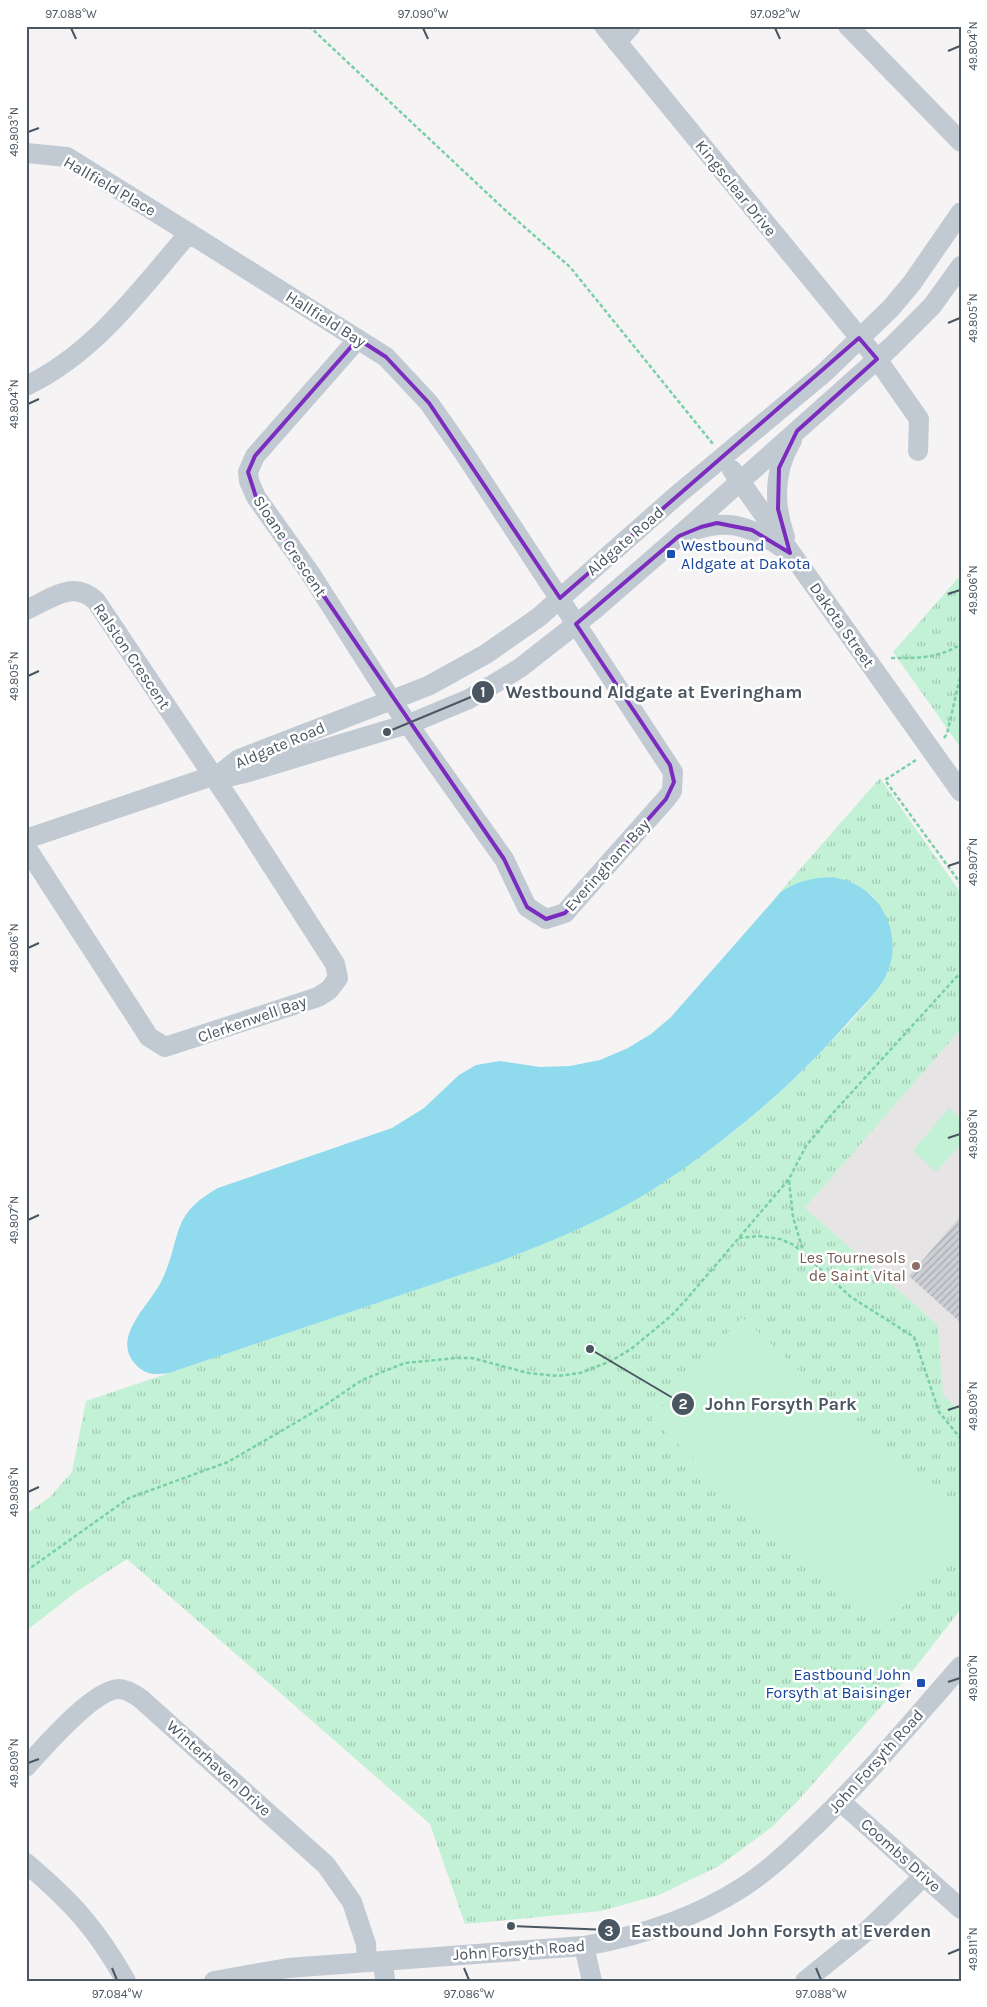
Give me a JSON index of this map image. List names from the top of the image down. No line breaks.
{"streets":{"street":["Hallfield Place","Kingsclear Drive","Hallfield Bay","Aldgate Road","Sloane Crescent","Dakota Street","Ralston Crescent","Everingham Bay","Clerkenwell Bay","John Forsyth Road","Winterhaven Drive","Coombs Drive"]},"crossings":[["Hallfield Place","Hallfield Bay"],["Kingsclear Drive","Aldgate Road"],["Hallfield Bay","Aldgate Road"],["Hallfield Bay","Sloane Crescent"],["Hallfield Bay","Everingham Bay"],["Aldgate Road","Sloane Crescent"],["Aldgate Road","Dakota Street"],["Aldgate Road","Ralston Crescent"],["Aldgate Road","Everingham Bay"],["Aldgate Road","Clerkenwell Bay"],["Sloane Crescent","Everingham Bay"],["Ralston Crescent","Clerkenwell Bay"],["John Forsyth Road","Winterhaven Drive"],["John Forsyth Road","Coombs Drive"]],"places":{"transit":["Westbound Aldgate at Dakota","Eastbound John Forsyth at Baisinger"],"other":["Westbound Aldgate at Everingham","Les Tournesols de Saint Vital","John Forsyth Park","Eastbound John Forsyth at Everden"]},"coordinates":["97.088°W","97.090°W","97.092°W","49.804°N","49.803°N","49.805°N","49.806°N","49.807°N","49.808°N","49.809°N","49.810°N","49.811°N","97.084°W","97.086°W"]}
